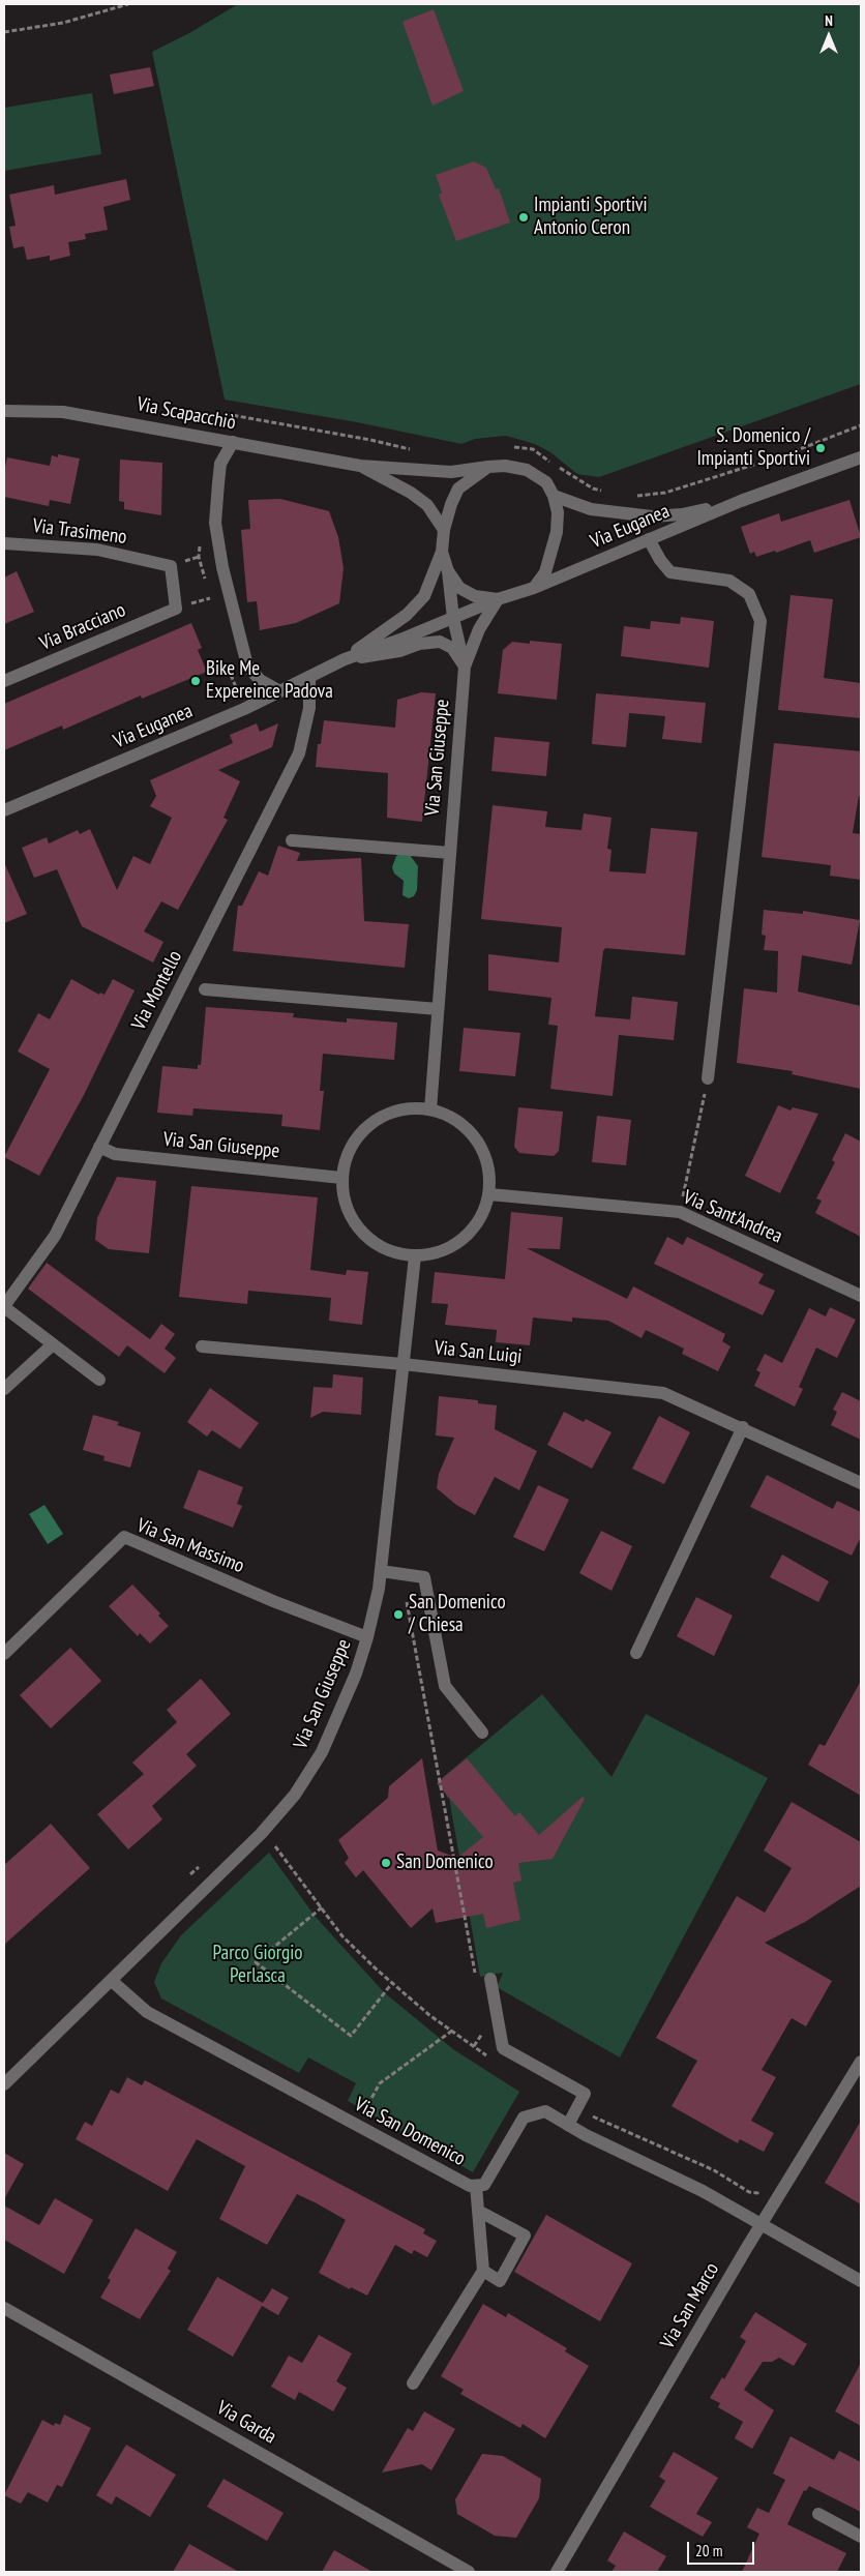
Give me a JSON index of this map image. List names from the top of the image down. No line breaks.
{"streets":{"street":["Via Scapacchiò","Via Euganea","Via Trasimeno","Via Bracciano","Via San Giuseppe","Via Montello","Via Sant'Andrea","Via San Luigi","Via San Massimo","Via San Domenico","Via San Marco","Via Garda"]},"crossings":[["Via Scapacchiò","Via Euganea"],["Via Scapacchiò","Via San Giuseppe"],["Via Euganea","Via San Giuseppe"],["Via Euganea","Via Montello"],["Via Trasimeno","Via Bracciano"],["Via San Giuseppe","Via Montello"],["Via San Giuseppe","Via Sant'Andrea"],["Via San Giuseppe","Via San Luigi"],["Via San Giuseppe","Via San Massimo"],["Via San Giuseppe","Via San Domenico"],["Via San Domenico","Via San Marco"]],"parks":["Parco Giorgio Perlasca"],"places":["Impianti Sportivi Antonio Ceron","S. Domenico / Impianti Sportivi","Bike Me Expereince Padova","San Domenico / Chiesa","San Domenico"],"scale_bar":"20 m","north":"top"}
